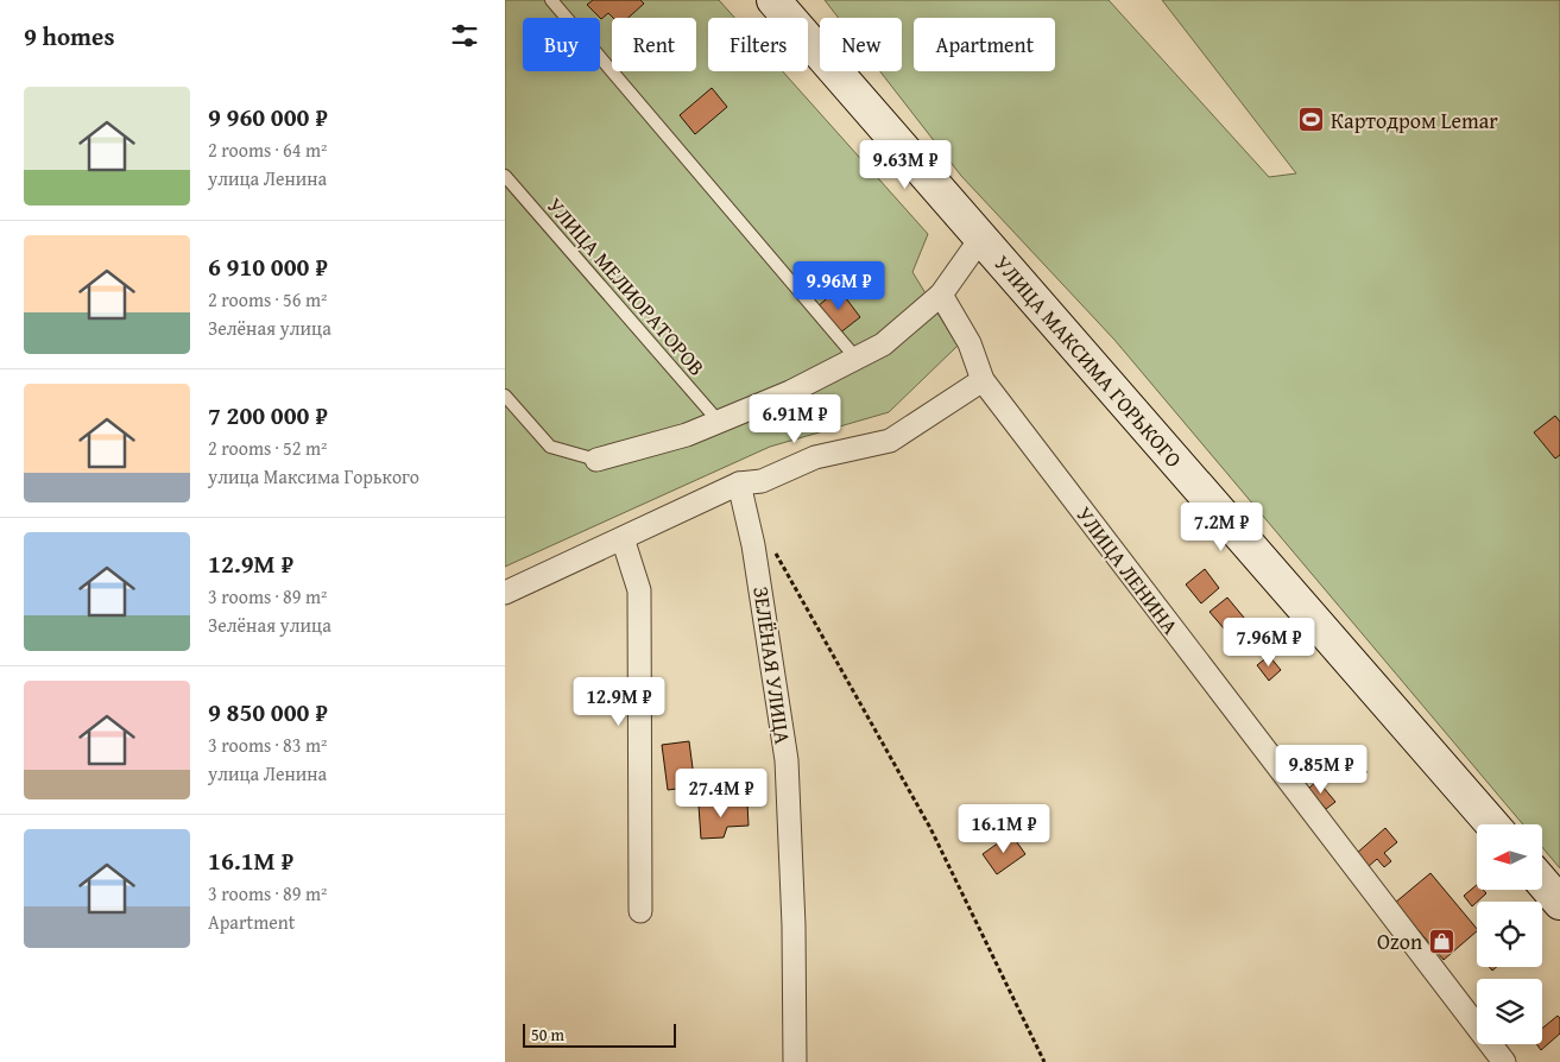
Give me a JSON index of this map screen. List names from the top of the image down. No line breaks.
{"streets":{"main road":["УЛИЦА МАКСИМА ГОРЬКОГО"],"street":["УЛИЦА ЛЕНИНА","ЗЕЛЁНАЯ УЛИЦА"],"lane":["УЛИЦА МЕЛИОРАТОРОВ"]},"places":{"sports":["Картодром Lemar"],"shop":["Ozon"]},"scale_bar":"50 m","north":"left","page":{"heading":"9 homes","chip":["Buy","Rent","Filters","New","Apartment"],"list":[{"name":"9 960 000 ₽","note":"2 rooms · 64 m² · улица Ленина"},{"name":"6 910 000 ₽","note":"2 rooms · 56 m² · Зелёная улица"},{"name":"7 200 000 ₽","note":"2 rooms · 52 m² · улица Максима Горького"},{"name":"12.9M ₽","note":"3 rooms · 89 m² · Зелёная улица"},{"name":"9 850 000 ₽","note":"3 rooms · 83 m² · улица Ленина"},{"name":"16.1M ₽","note":"3 rooms · 89 m² · Apartment"}],"price":["9.63M ₽","9.96M ₽","6.91M ₽","7.2M ₽","7.96M ₽","12.9M ₽","9.85M ₽","27.4M ₽","16.1M ₽"],"scale":"50 m"}}
